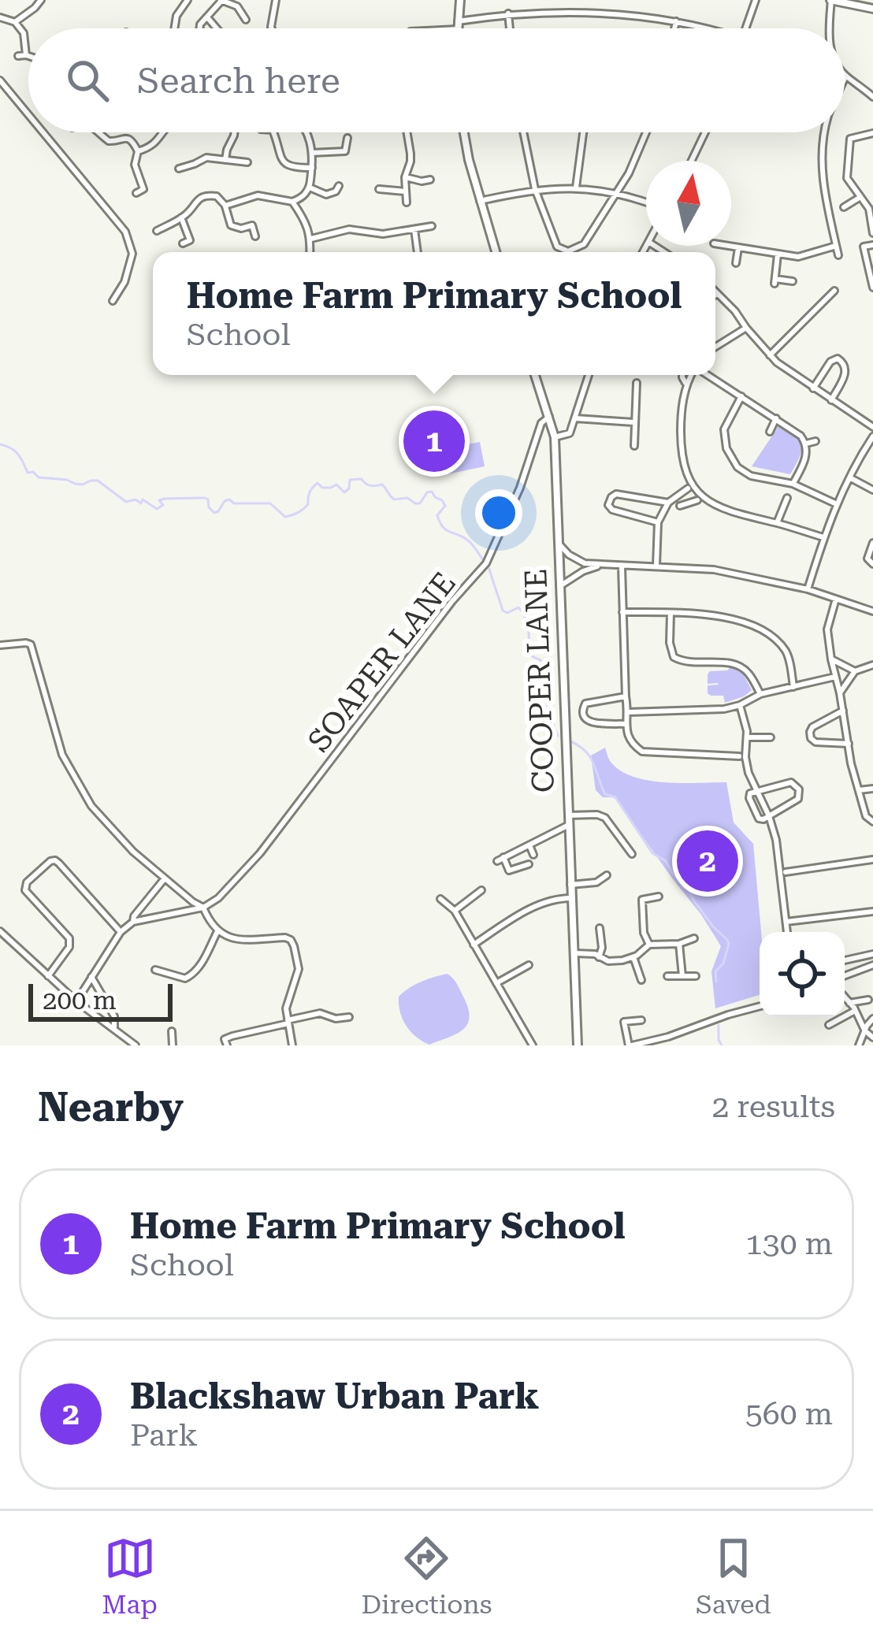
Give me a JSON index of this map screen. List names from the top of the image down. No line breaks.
{"streets":{"main road":["COOPER LANE"],"street":["SOAPER LANE"]},"crossings":[["SOAPER LANE","COOPER LANE"]],"scale_bar":"200 m","north":"top","page":{"search":"Search here","popup":["Home Farm Primary School","School"],"pins":["1","2"],"scale":"200 m","heading":["Nearby","2 results"],"list":[{"mark":"1","name":"Home Farm Primary School","note":"School","value":"130 m"},{"mark":"2","name":"Blackshaw Urban Park","note":"Park","value":"560 m"}],"nav":["Map","Directions","Saved"]}}
